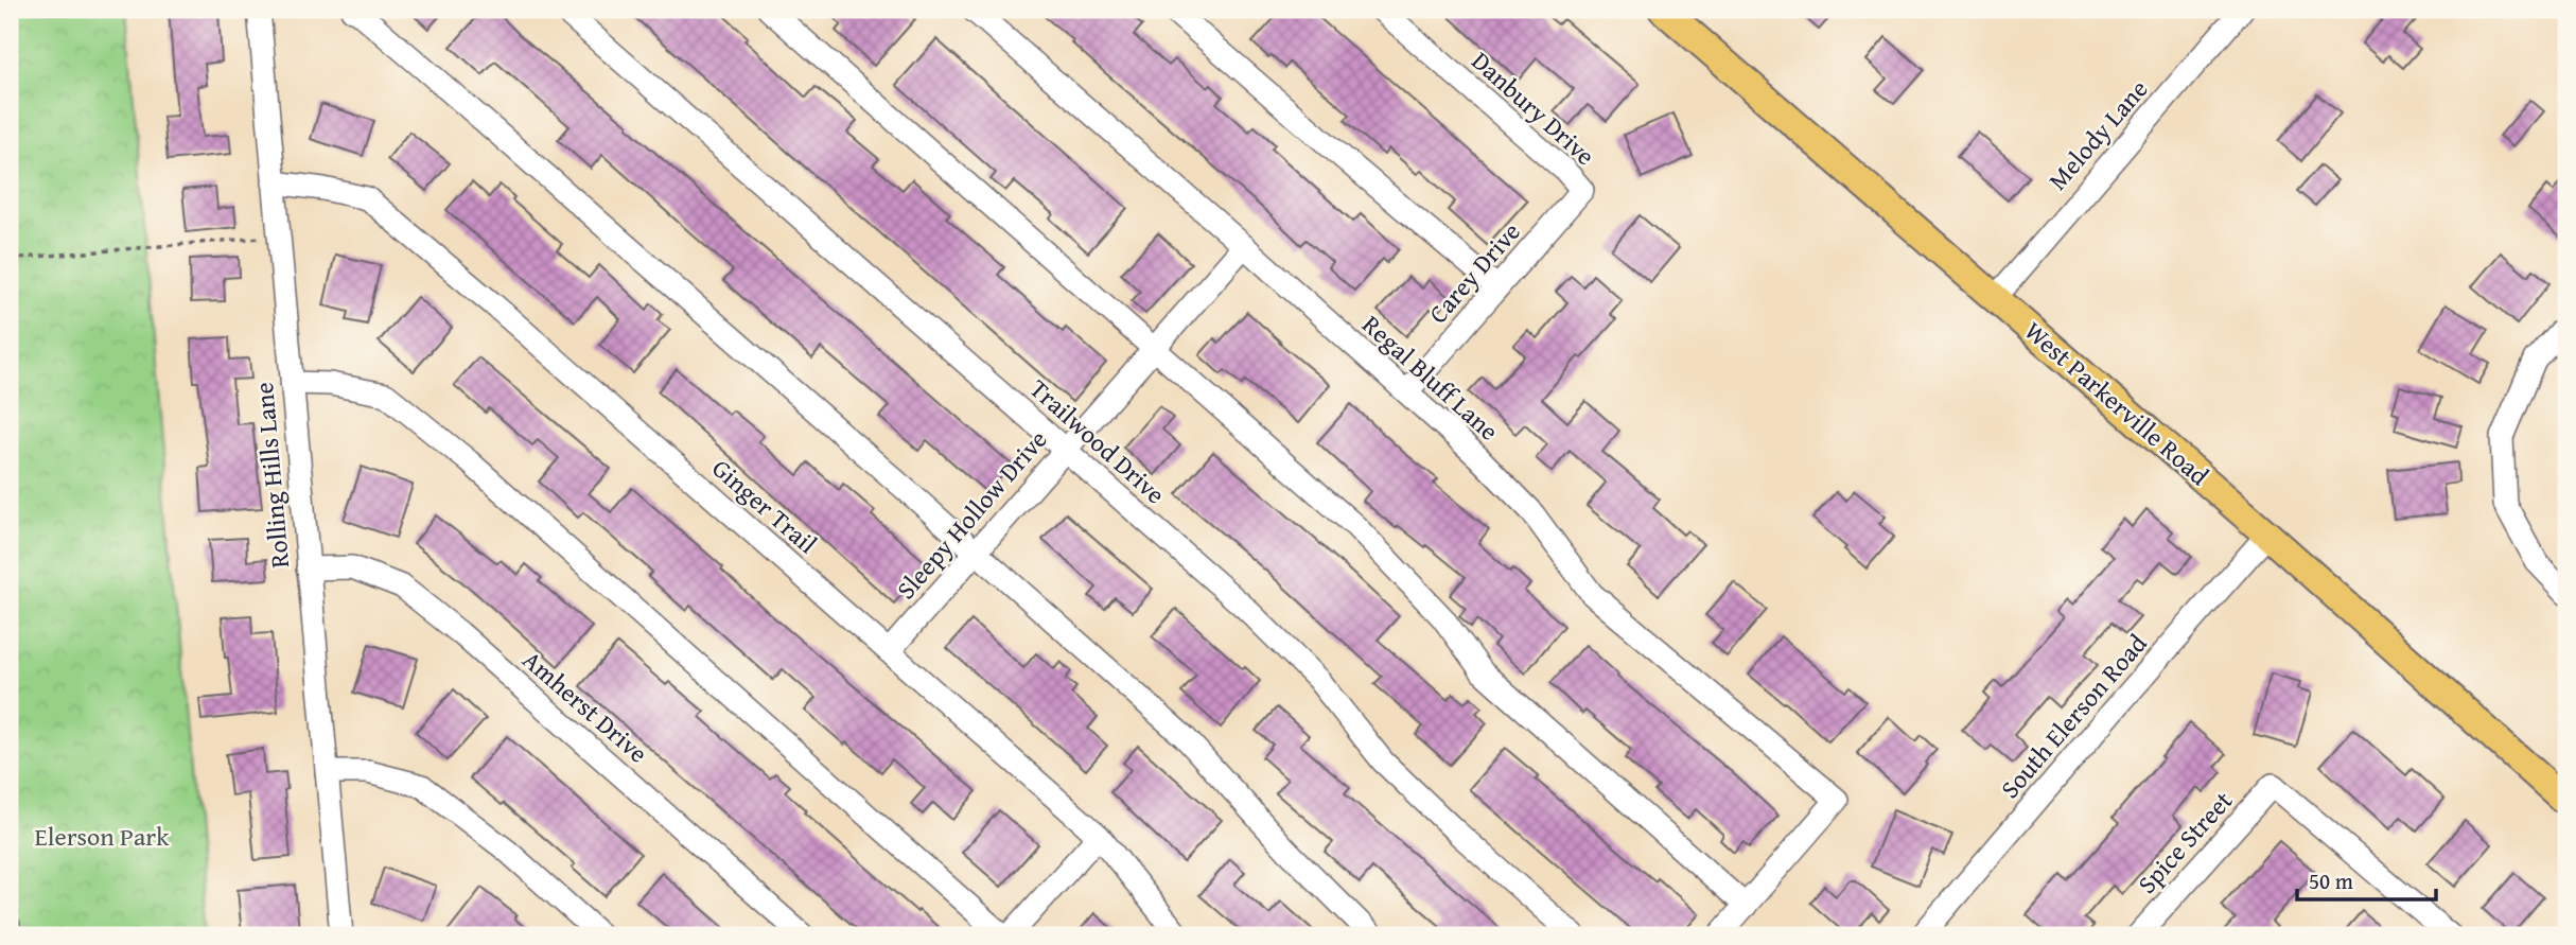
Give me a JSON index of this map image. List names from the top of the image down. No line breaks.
{"streets":{"main road":["West Parkerville Road"],"street":["Danbury Drive","Melody Lane","Carey Drive","Regal Bluff Lane","Trailwood Drive","Rolling Hills Lane","Ginger Trail","Sleepy Hollow Drive","Amherst Drive","South Elerson Road","Spice Street"]},"crossings":[["Danbury Drive","Carey Drive"],["Melody Lane","West Parkerville Road"],["Carey Drive","Regal Bluff Lane"],["Regal Bluff Lane","Sleepy Hollow Drive"],["West Parkerville Road","South Elerson Road"],["Trailwood Drive","Sleepy Hollow Drive"],["Rolling Hills Lane","Ginger Trail"],["Rolling Hills Lane","Amherst Drive"],["Ginger Trail","Sleepy Hollow Drive"]],"parks":["Elerson Park"],"scale_bar":"50 m"}
